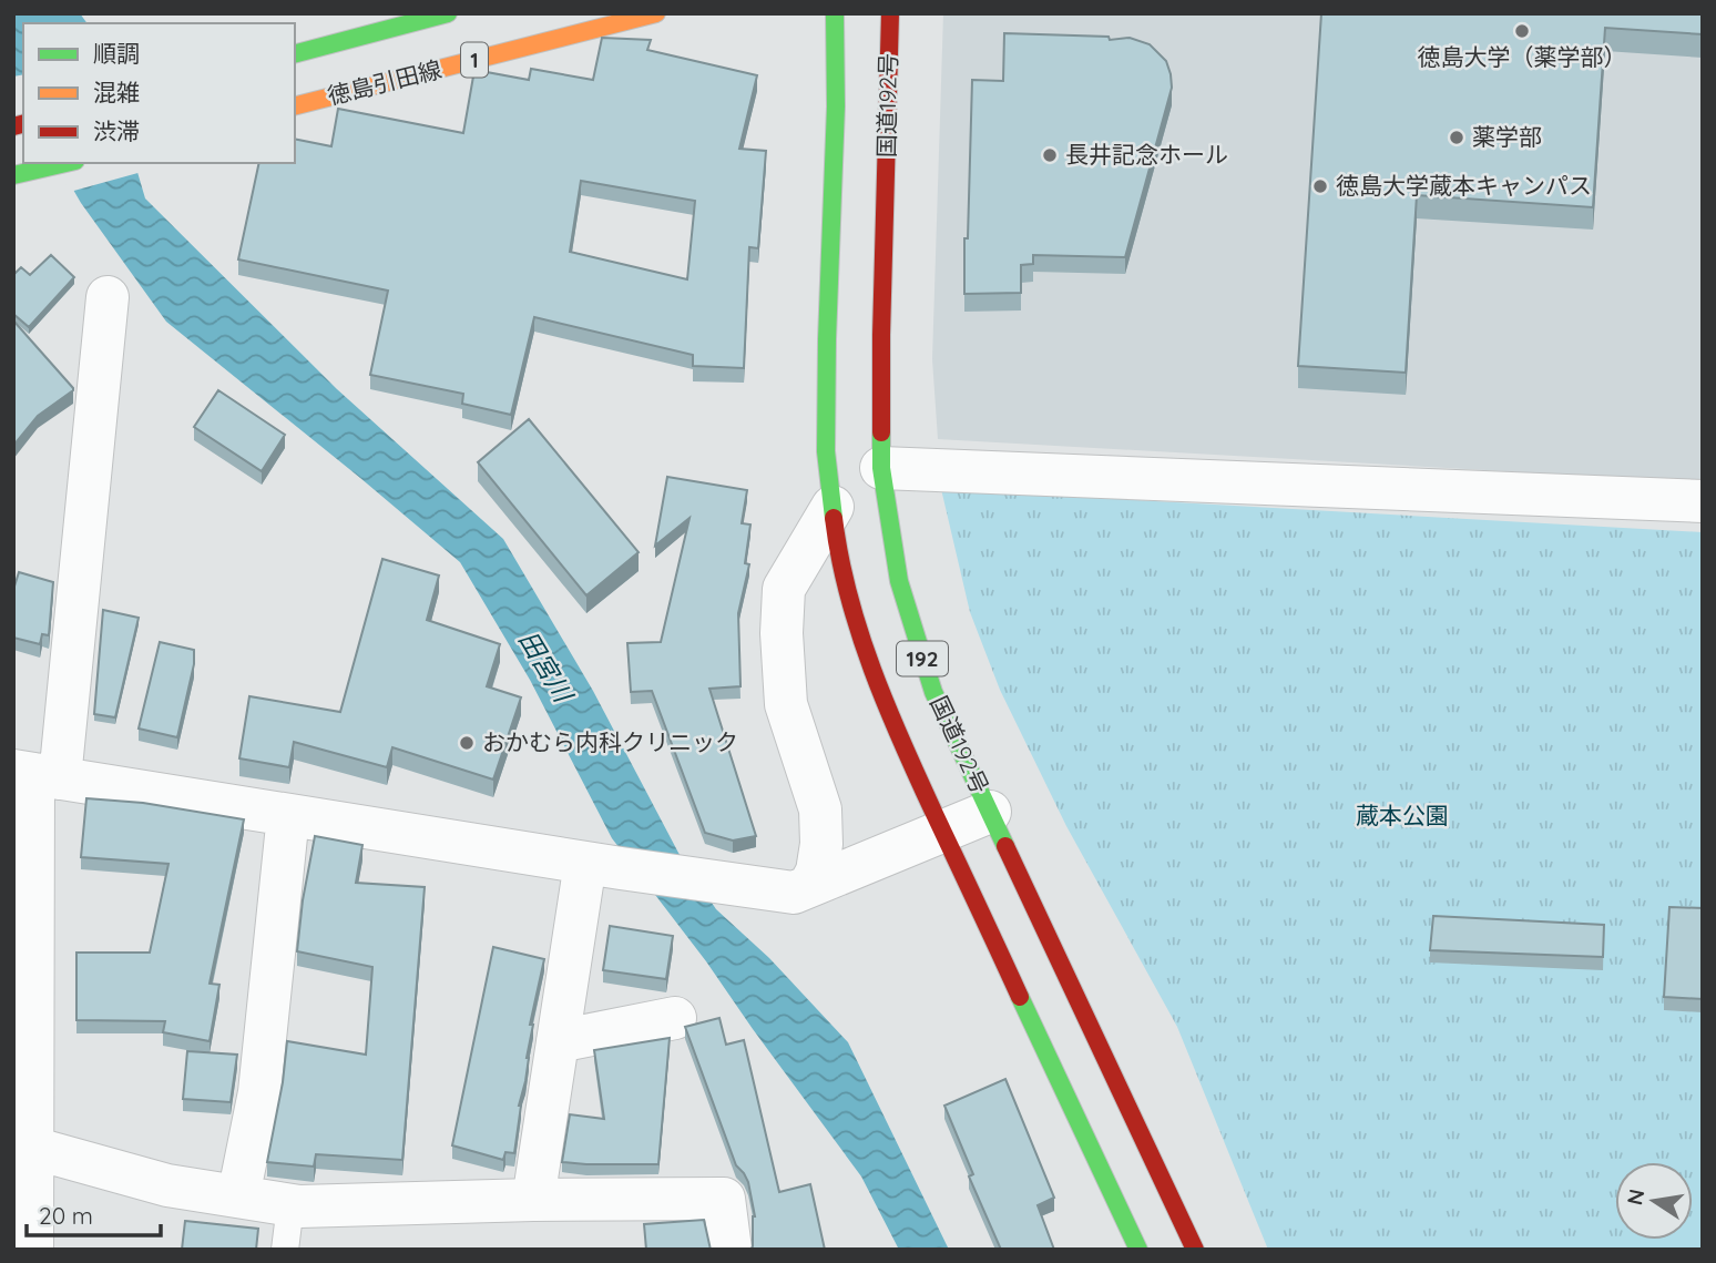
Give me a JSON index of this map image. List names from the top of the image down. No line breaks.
{"streets":{"main road":["1","徳島引田線","国道192号","192"]},"water":["田宮川"],"parks":["蔵本公園"],"places":["徳島大学（薬学部）","薬学部","長井記念ホール","徳島大学蔵本キャンパス","おかむら内科クリニック"],"legend":["順調","混雑","渋滞"],"scale_bar":"20 m","north":"left"}
